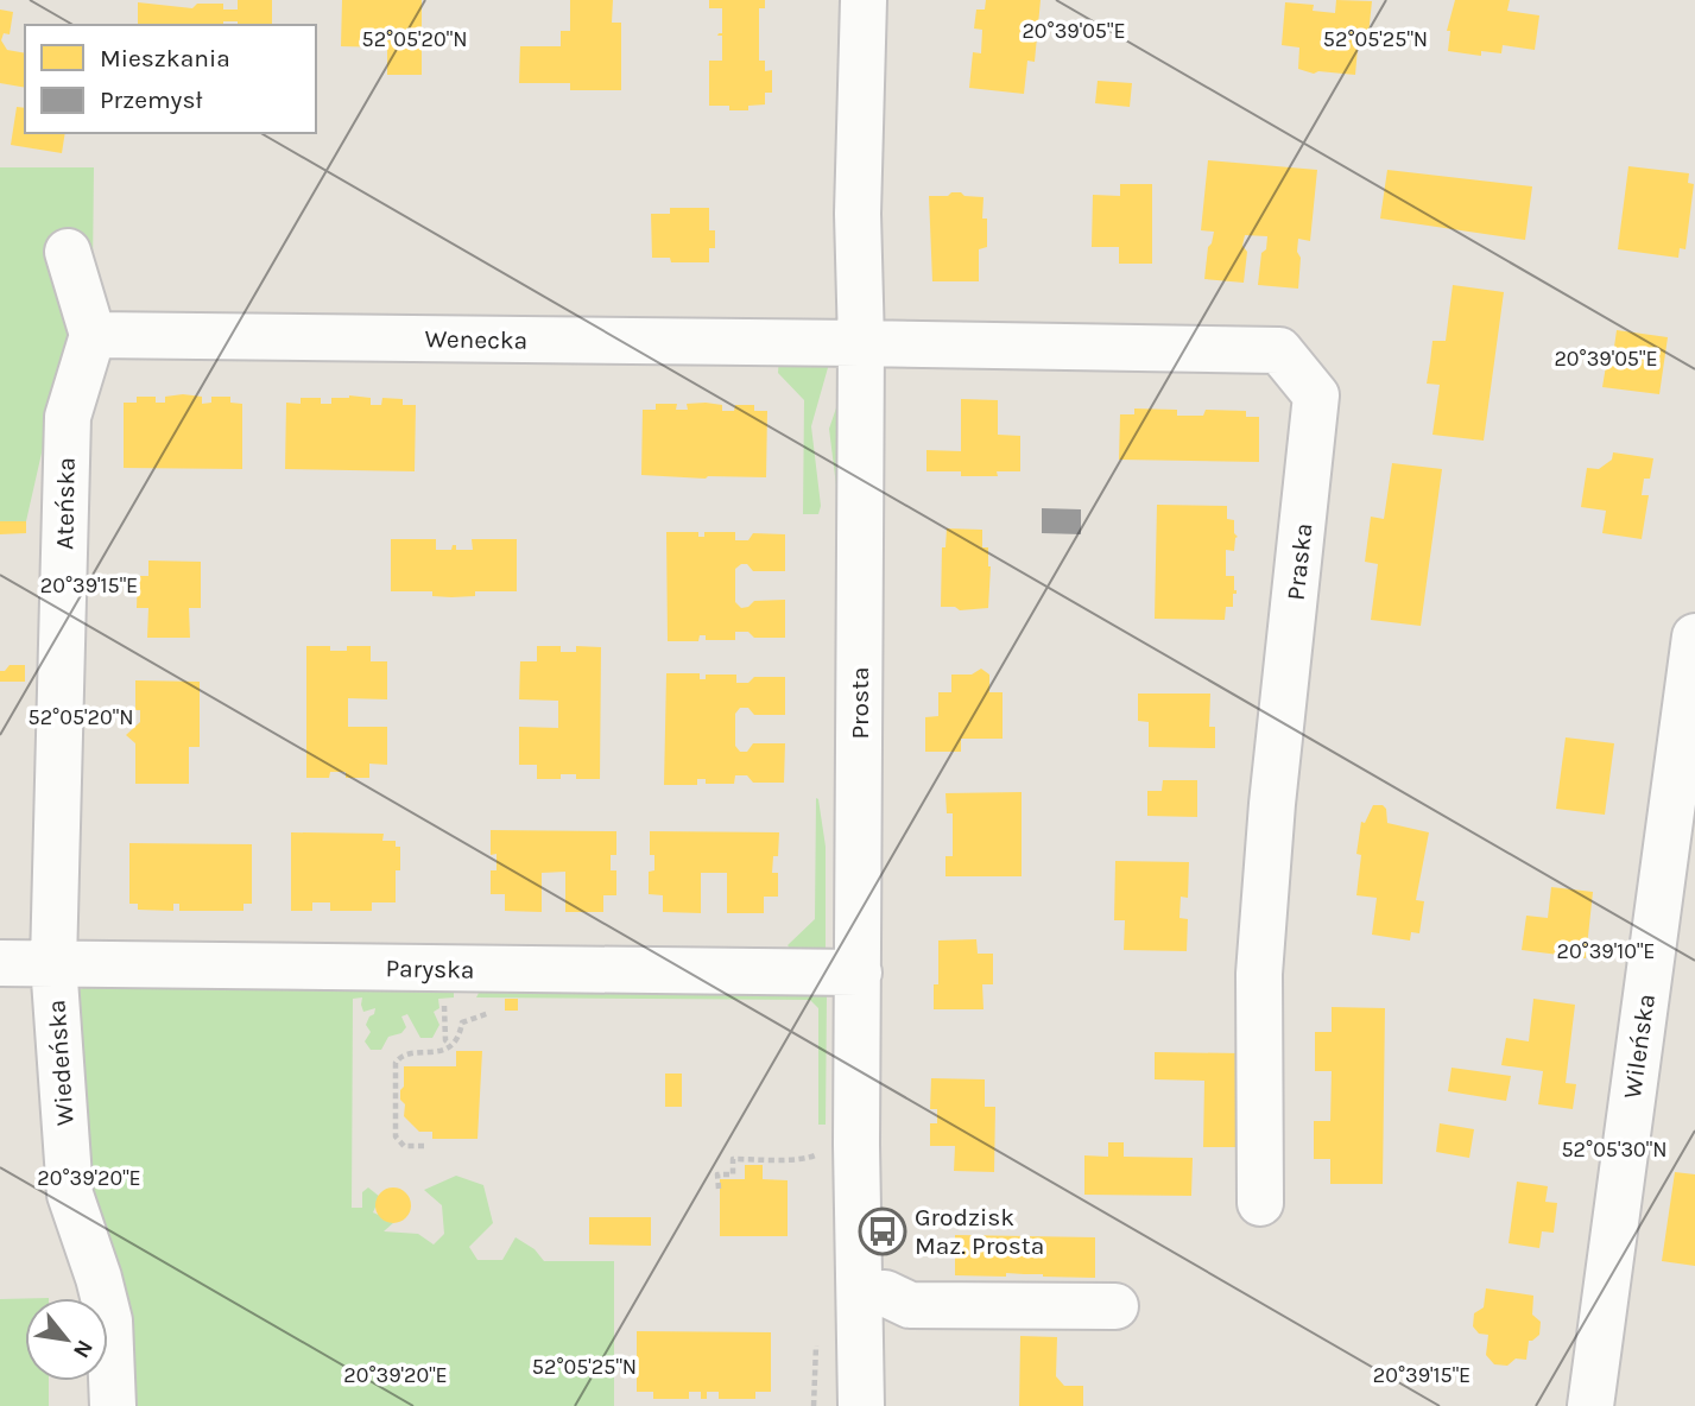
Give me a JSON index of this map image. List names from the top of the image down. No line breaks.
{"streets":{"street":["Wenecka","Ateńska","Praska","Prosta","Paryska","Wileńska","Wiedeńska"]},"crossings":[["Wenecka","Ateńska"],["Wenecka","Praska"],["Wenecka","Prosta"],["Ateńska","Paryska"],["Ateńska","Wiedeńska"],["Praska","Prosta"],["Prosta","Paryska"],["Paryska","Wiedeńska"]],"places":{"bus stop":["Grodzisk Maz. Prosta"]},"legend":["Mieszkania","Przemysł"],"north":"bottom right","coordinates":["20°39'05\"E","52°05'20\"N","52°05'25\"N","20°39'15\"E","20°39'10\"E","52°05'30\"N","20°39'20\"E"]}
